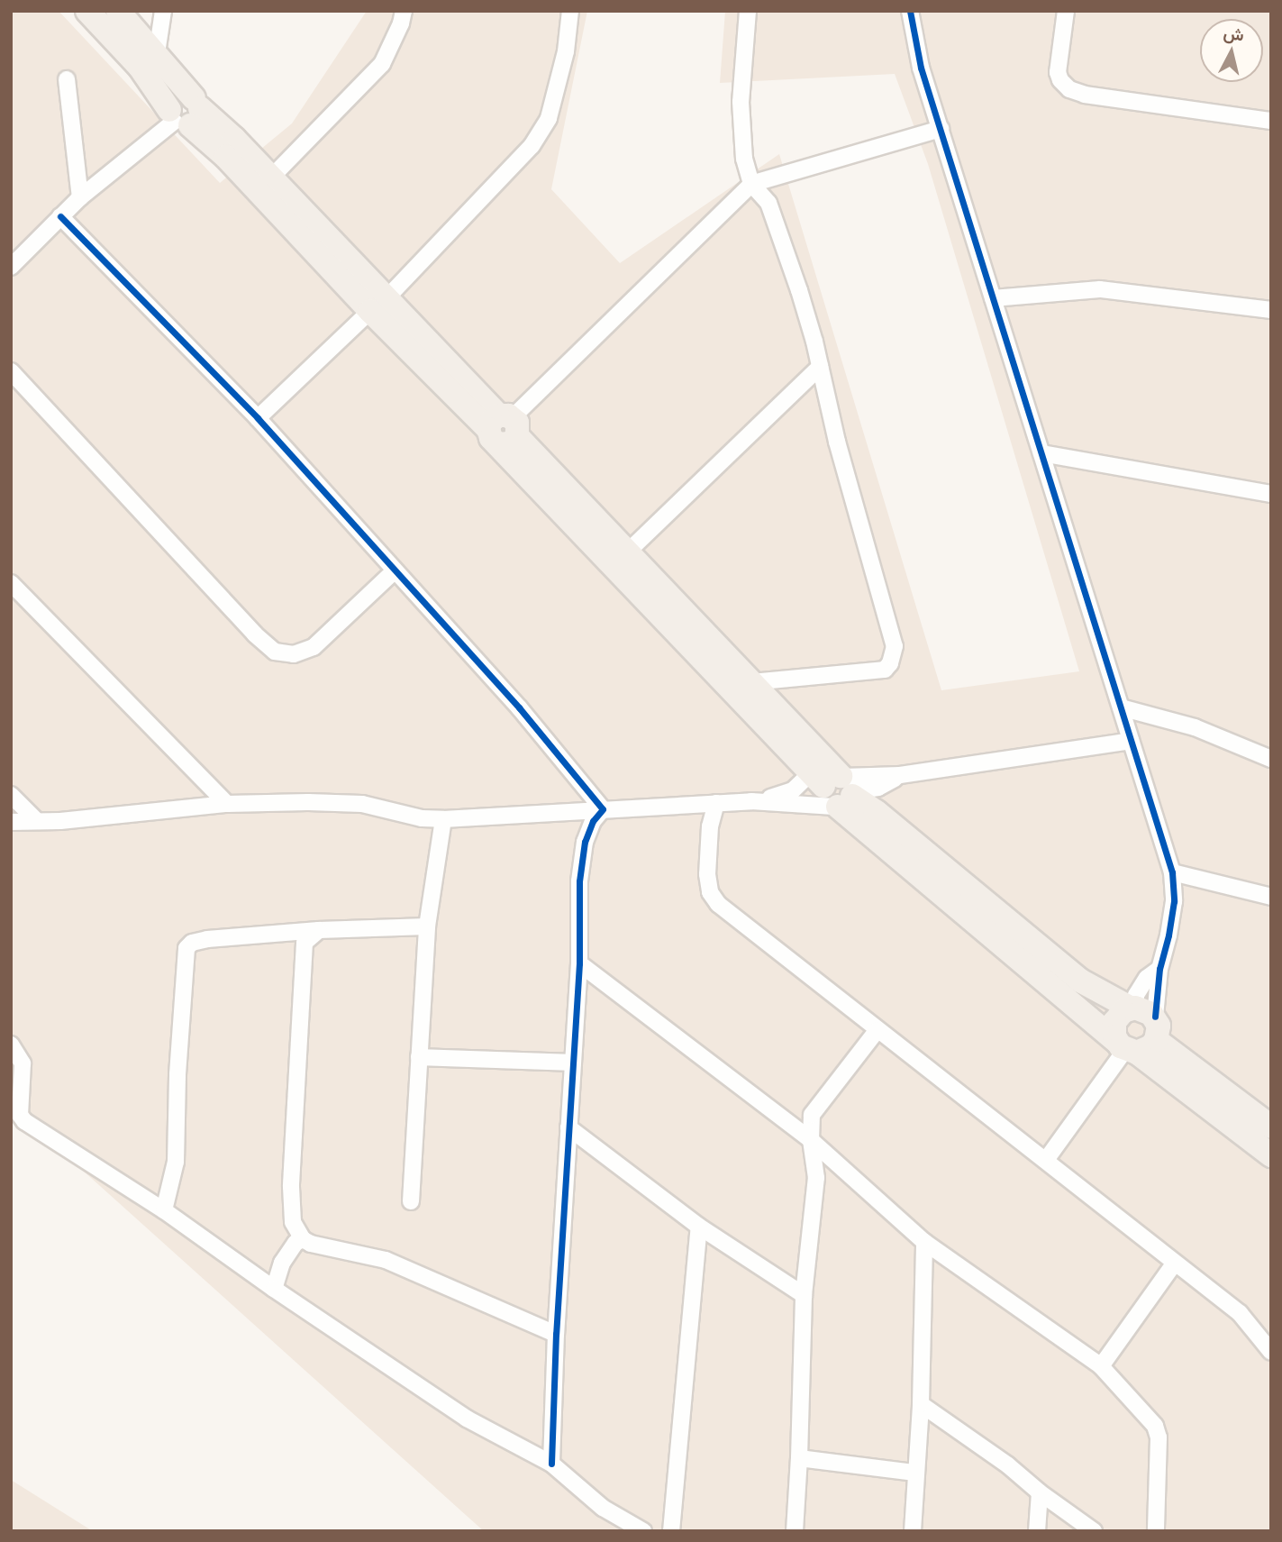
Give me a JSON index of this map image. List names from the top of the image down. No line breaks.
{"north":"top"}
